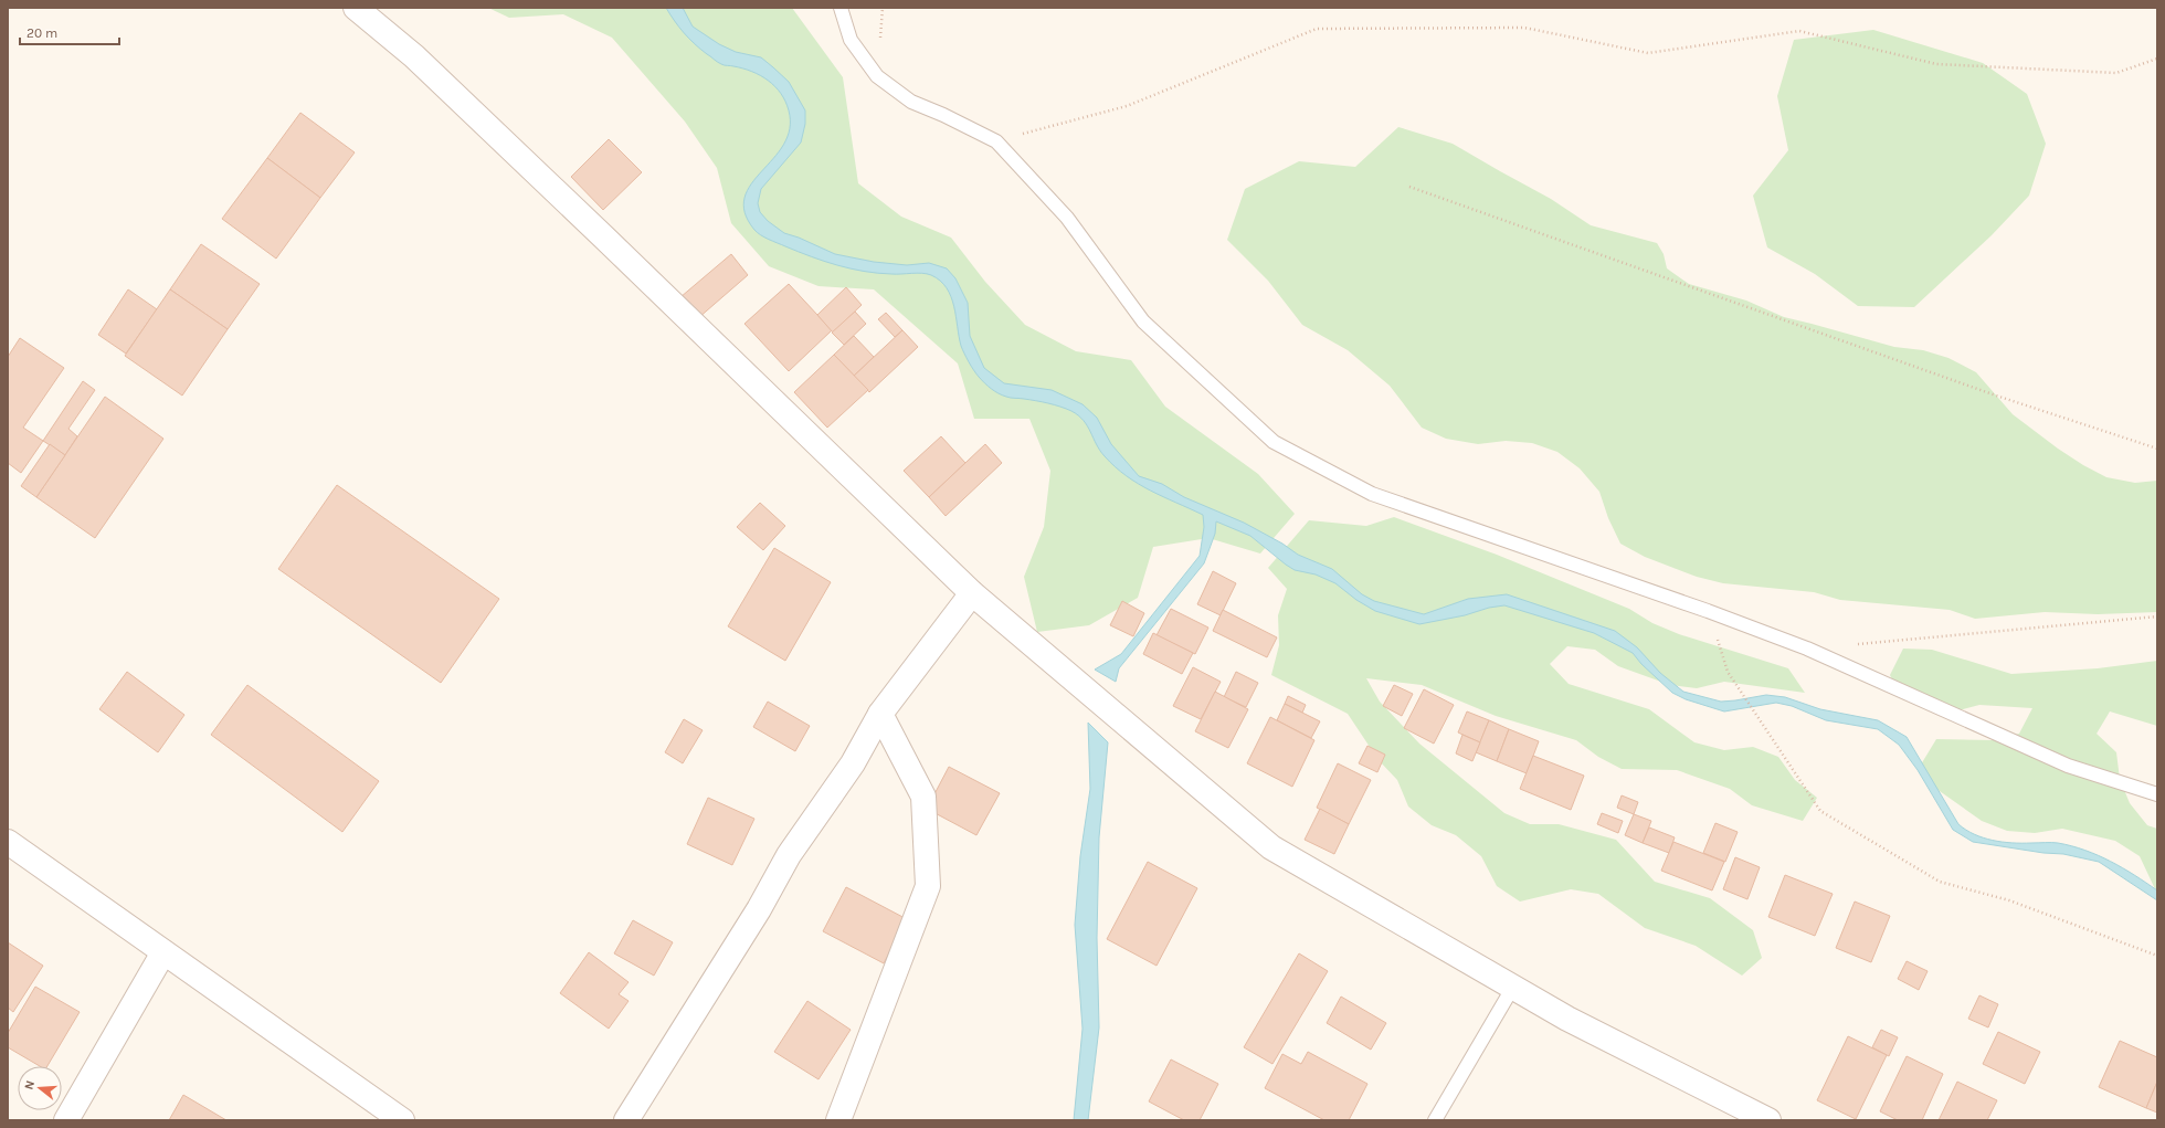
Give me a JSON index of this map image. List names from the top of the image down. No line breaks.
{"scale_bar":"20 m","north":"left"}
